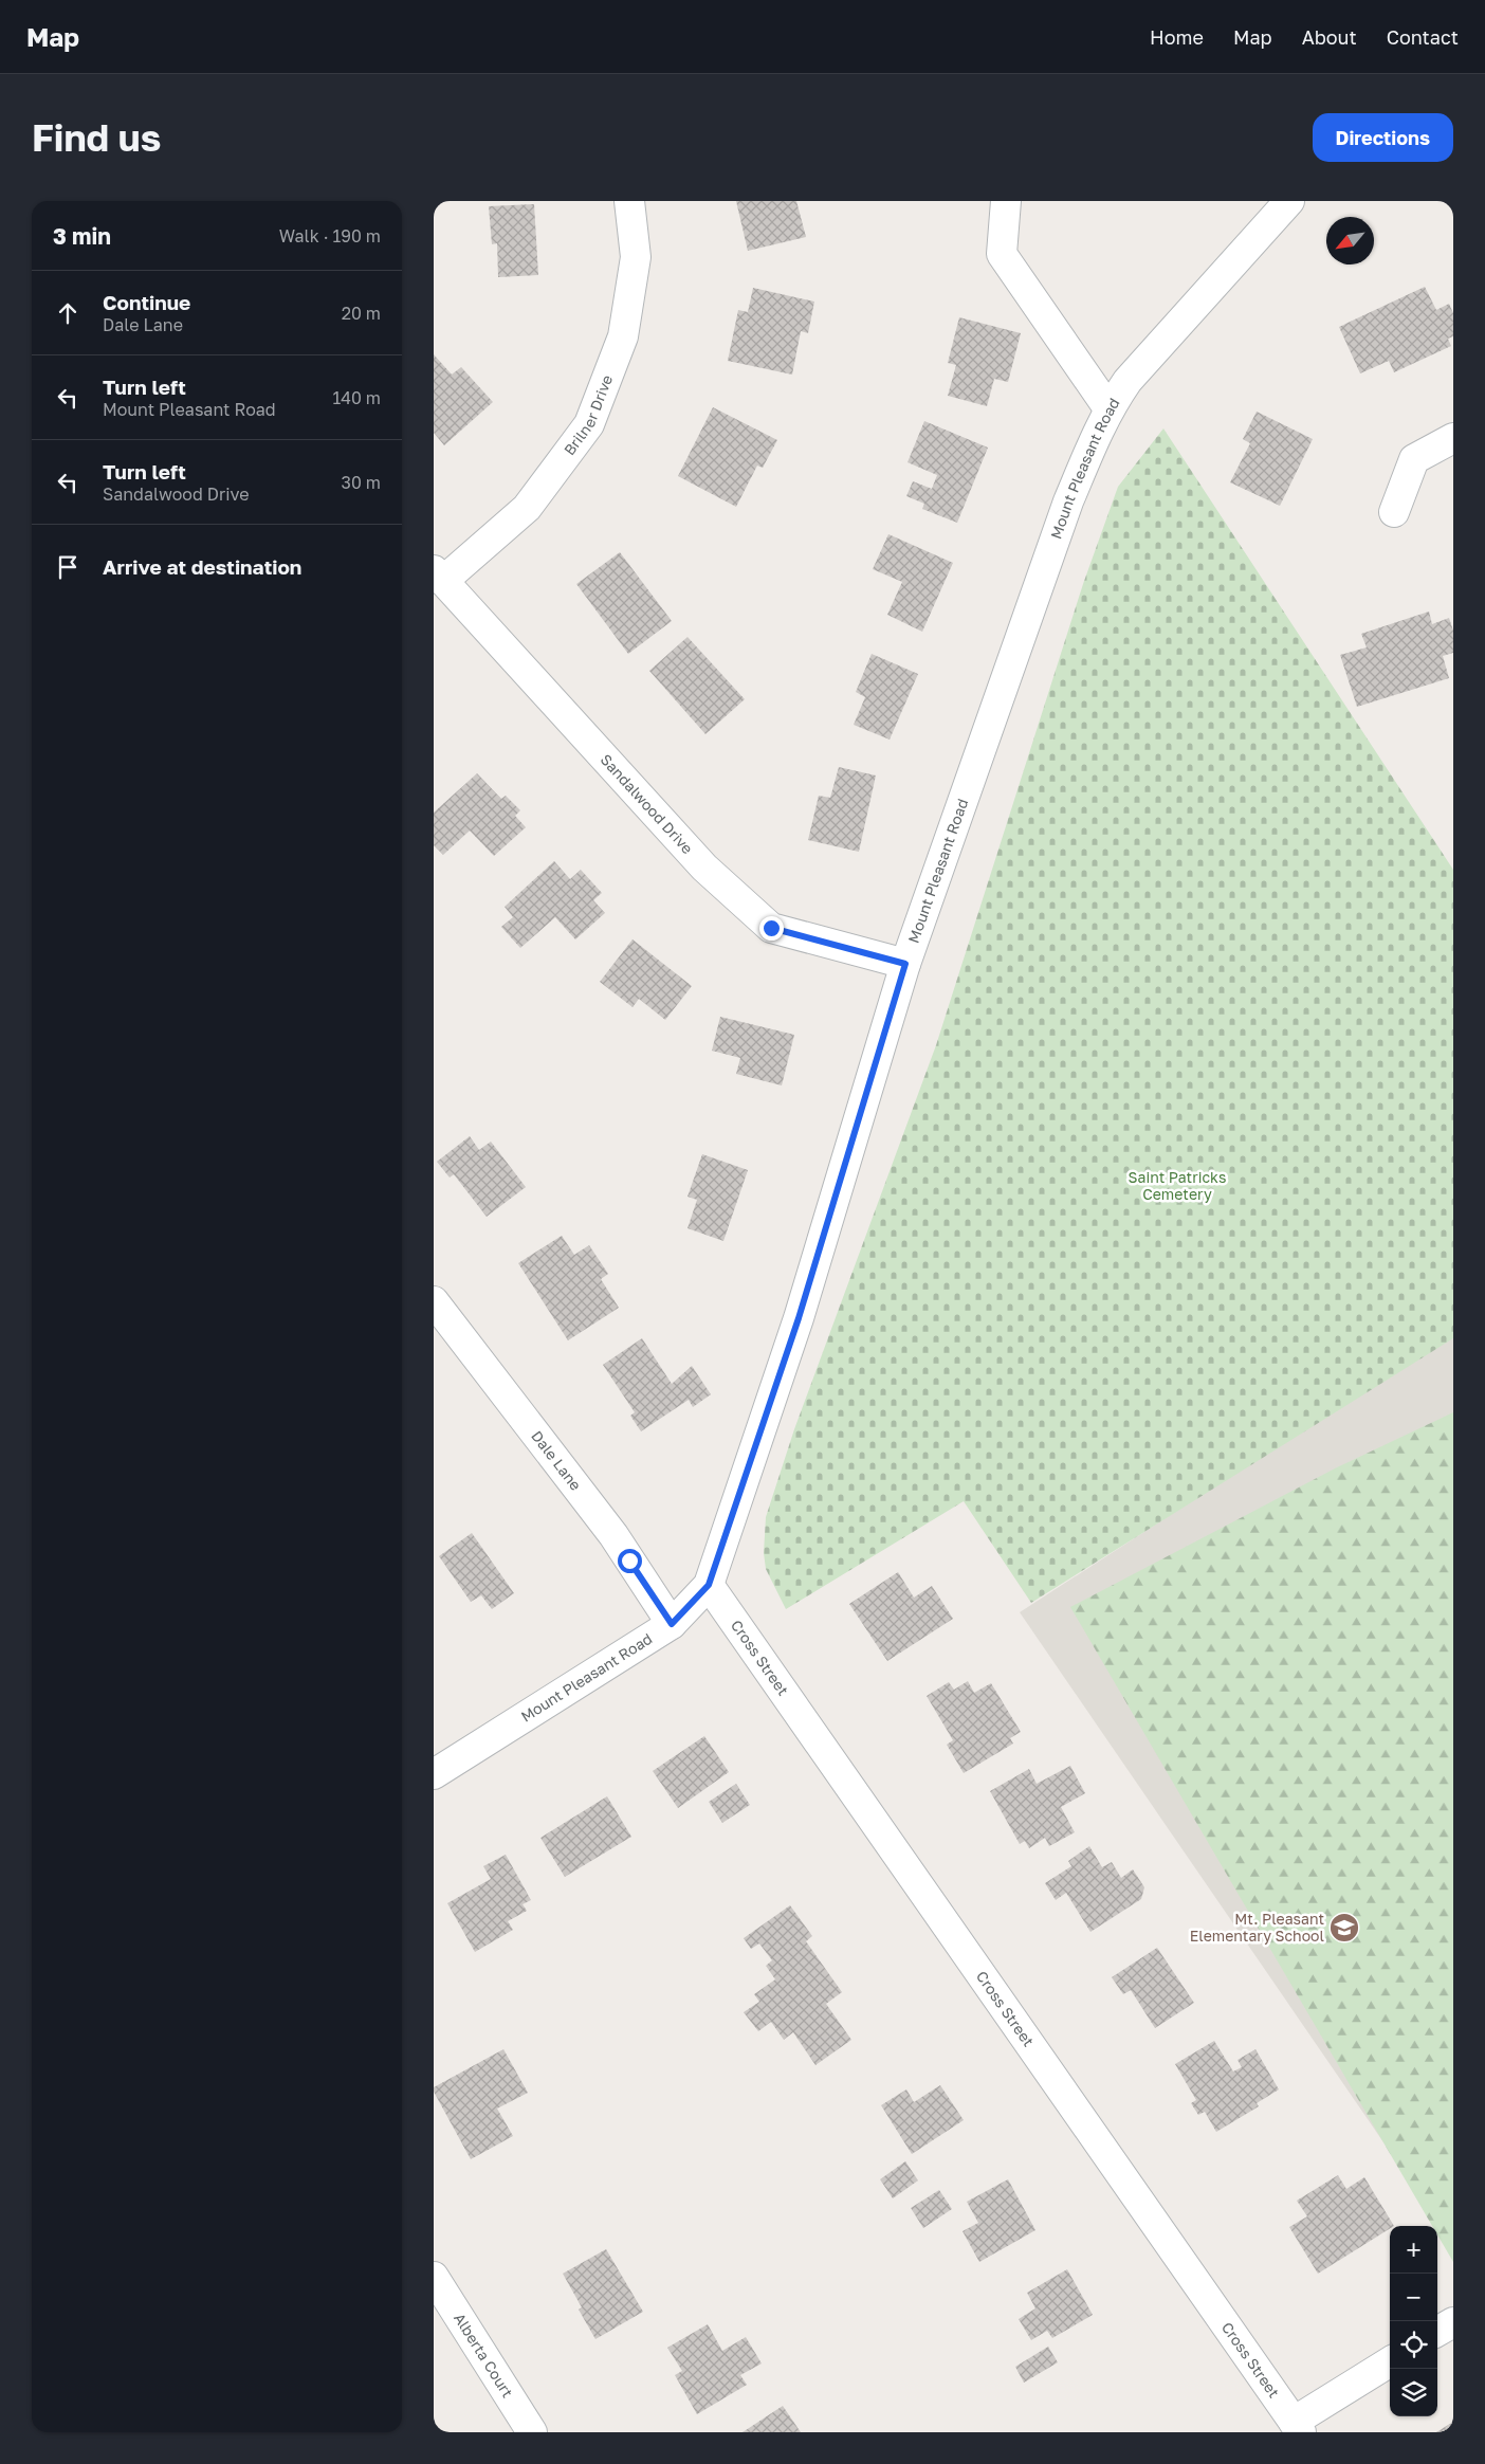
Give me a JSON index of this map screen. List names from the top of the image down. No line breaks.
{"streets":{"street":["Brilner Drive","Mount Pleasant Road","Sandalwood Drive","Dale Lane","Cross Street","Alberta Court"]},"crossings":[["Brilner Drive","Sandalwood Drive"],["Mount Pleasant Road","Sandalwood Drive"],["Mount Pleasant Road","Dale Lane"],["Mount Pleasant Road","Cross Street"]],"parks":["Saint Patricks Cemetery"],"places":{"school or university":["Mt. Pleasant Elementary School"]},"north":"bottom left","page":{"header":"Map","nav":["Home","Map","About","Contact"],"buttons":"Directions","title":"Find us","heading":["3 min","Walk · 190 m"],"list":[["Continue","Dale Lane","20 m"],["Turn left","Mount Pleasant Road","140 m"],["Turn left","Sandalwood Drive","30 m"],"Arrive at destination"],"map_buttons":["+","−"]}}
